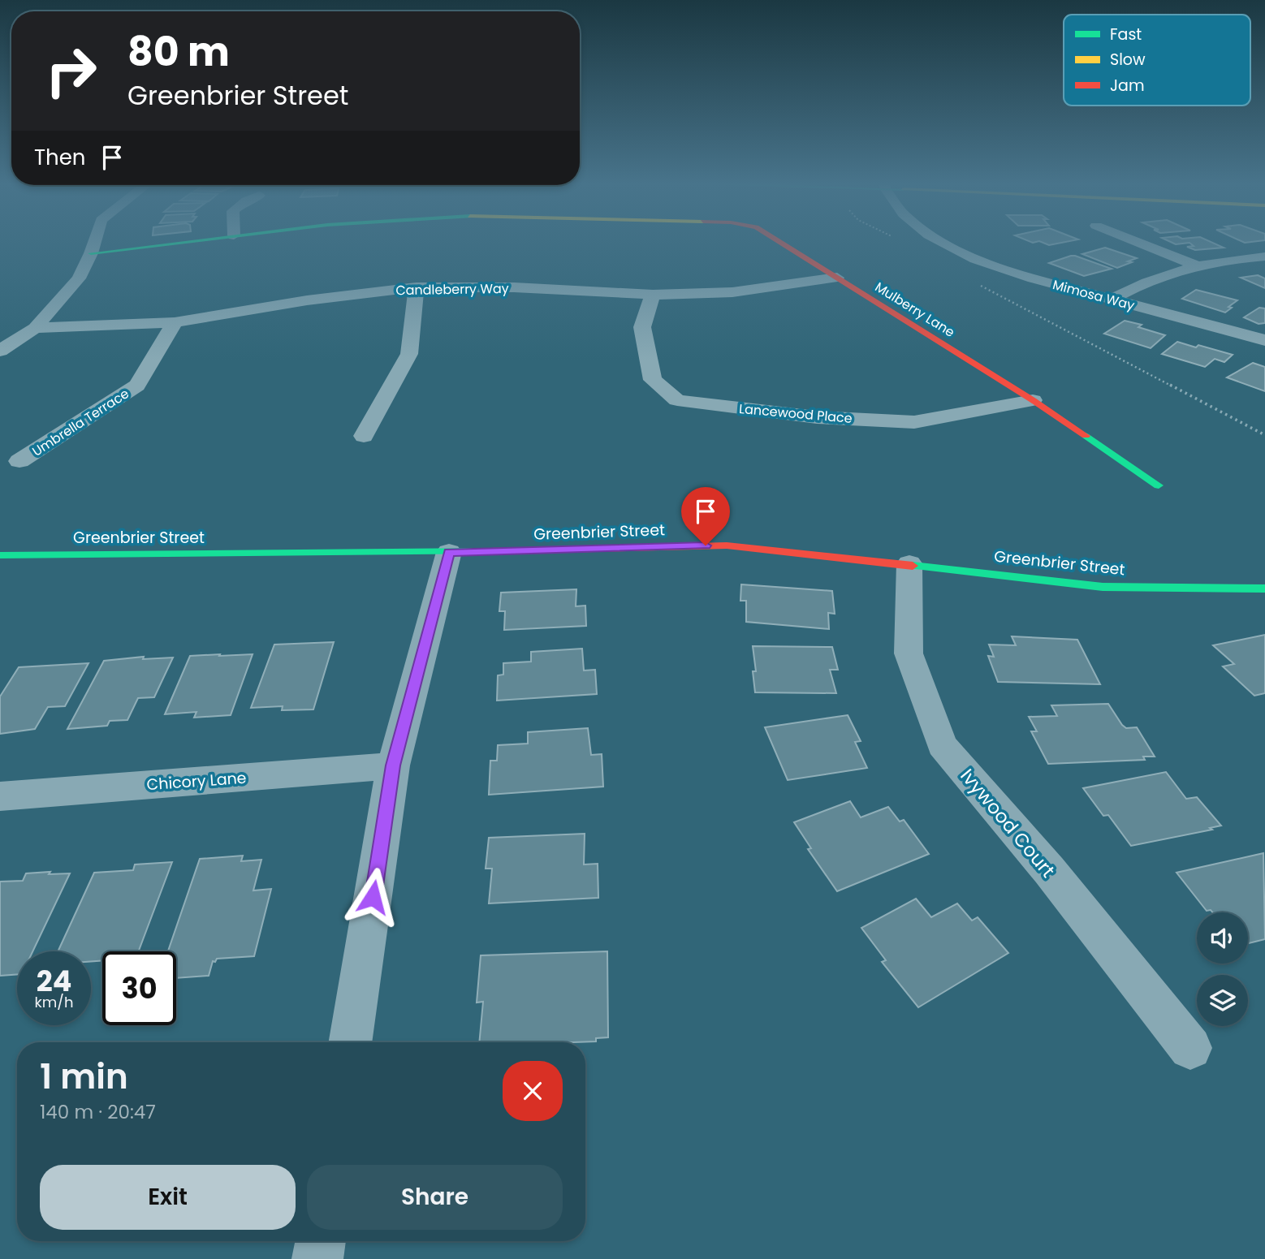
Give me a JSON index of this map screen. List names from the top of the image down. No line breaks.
{"streets":{"street":["Candleberry Way","Mimosa Way","Mulberry Lane","Lancewood Place","Umbrella Terrace","Greenbrier Street","Chicory Lane","Ivywood Court"]},"crossings":[["Candleberry Way","Mulberry Lane"],["Candleberry Way","Lancewood Place"],["Candleberry Way","Umbrella Terrace"],["Mulberry Lane","Lancewood Place"],["Greenbrier Street","Ivywood Court"]],"legend":["Fast","Slow","Jam"],"page":{"turn":["80 m","Greenbrier Street"],"then":"Then","speed":"24 km/h","limit":"30","heading":["1 min","140 m · 20:47"],"buttons":["Exit","Share"]}}
